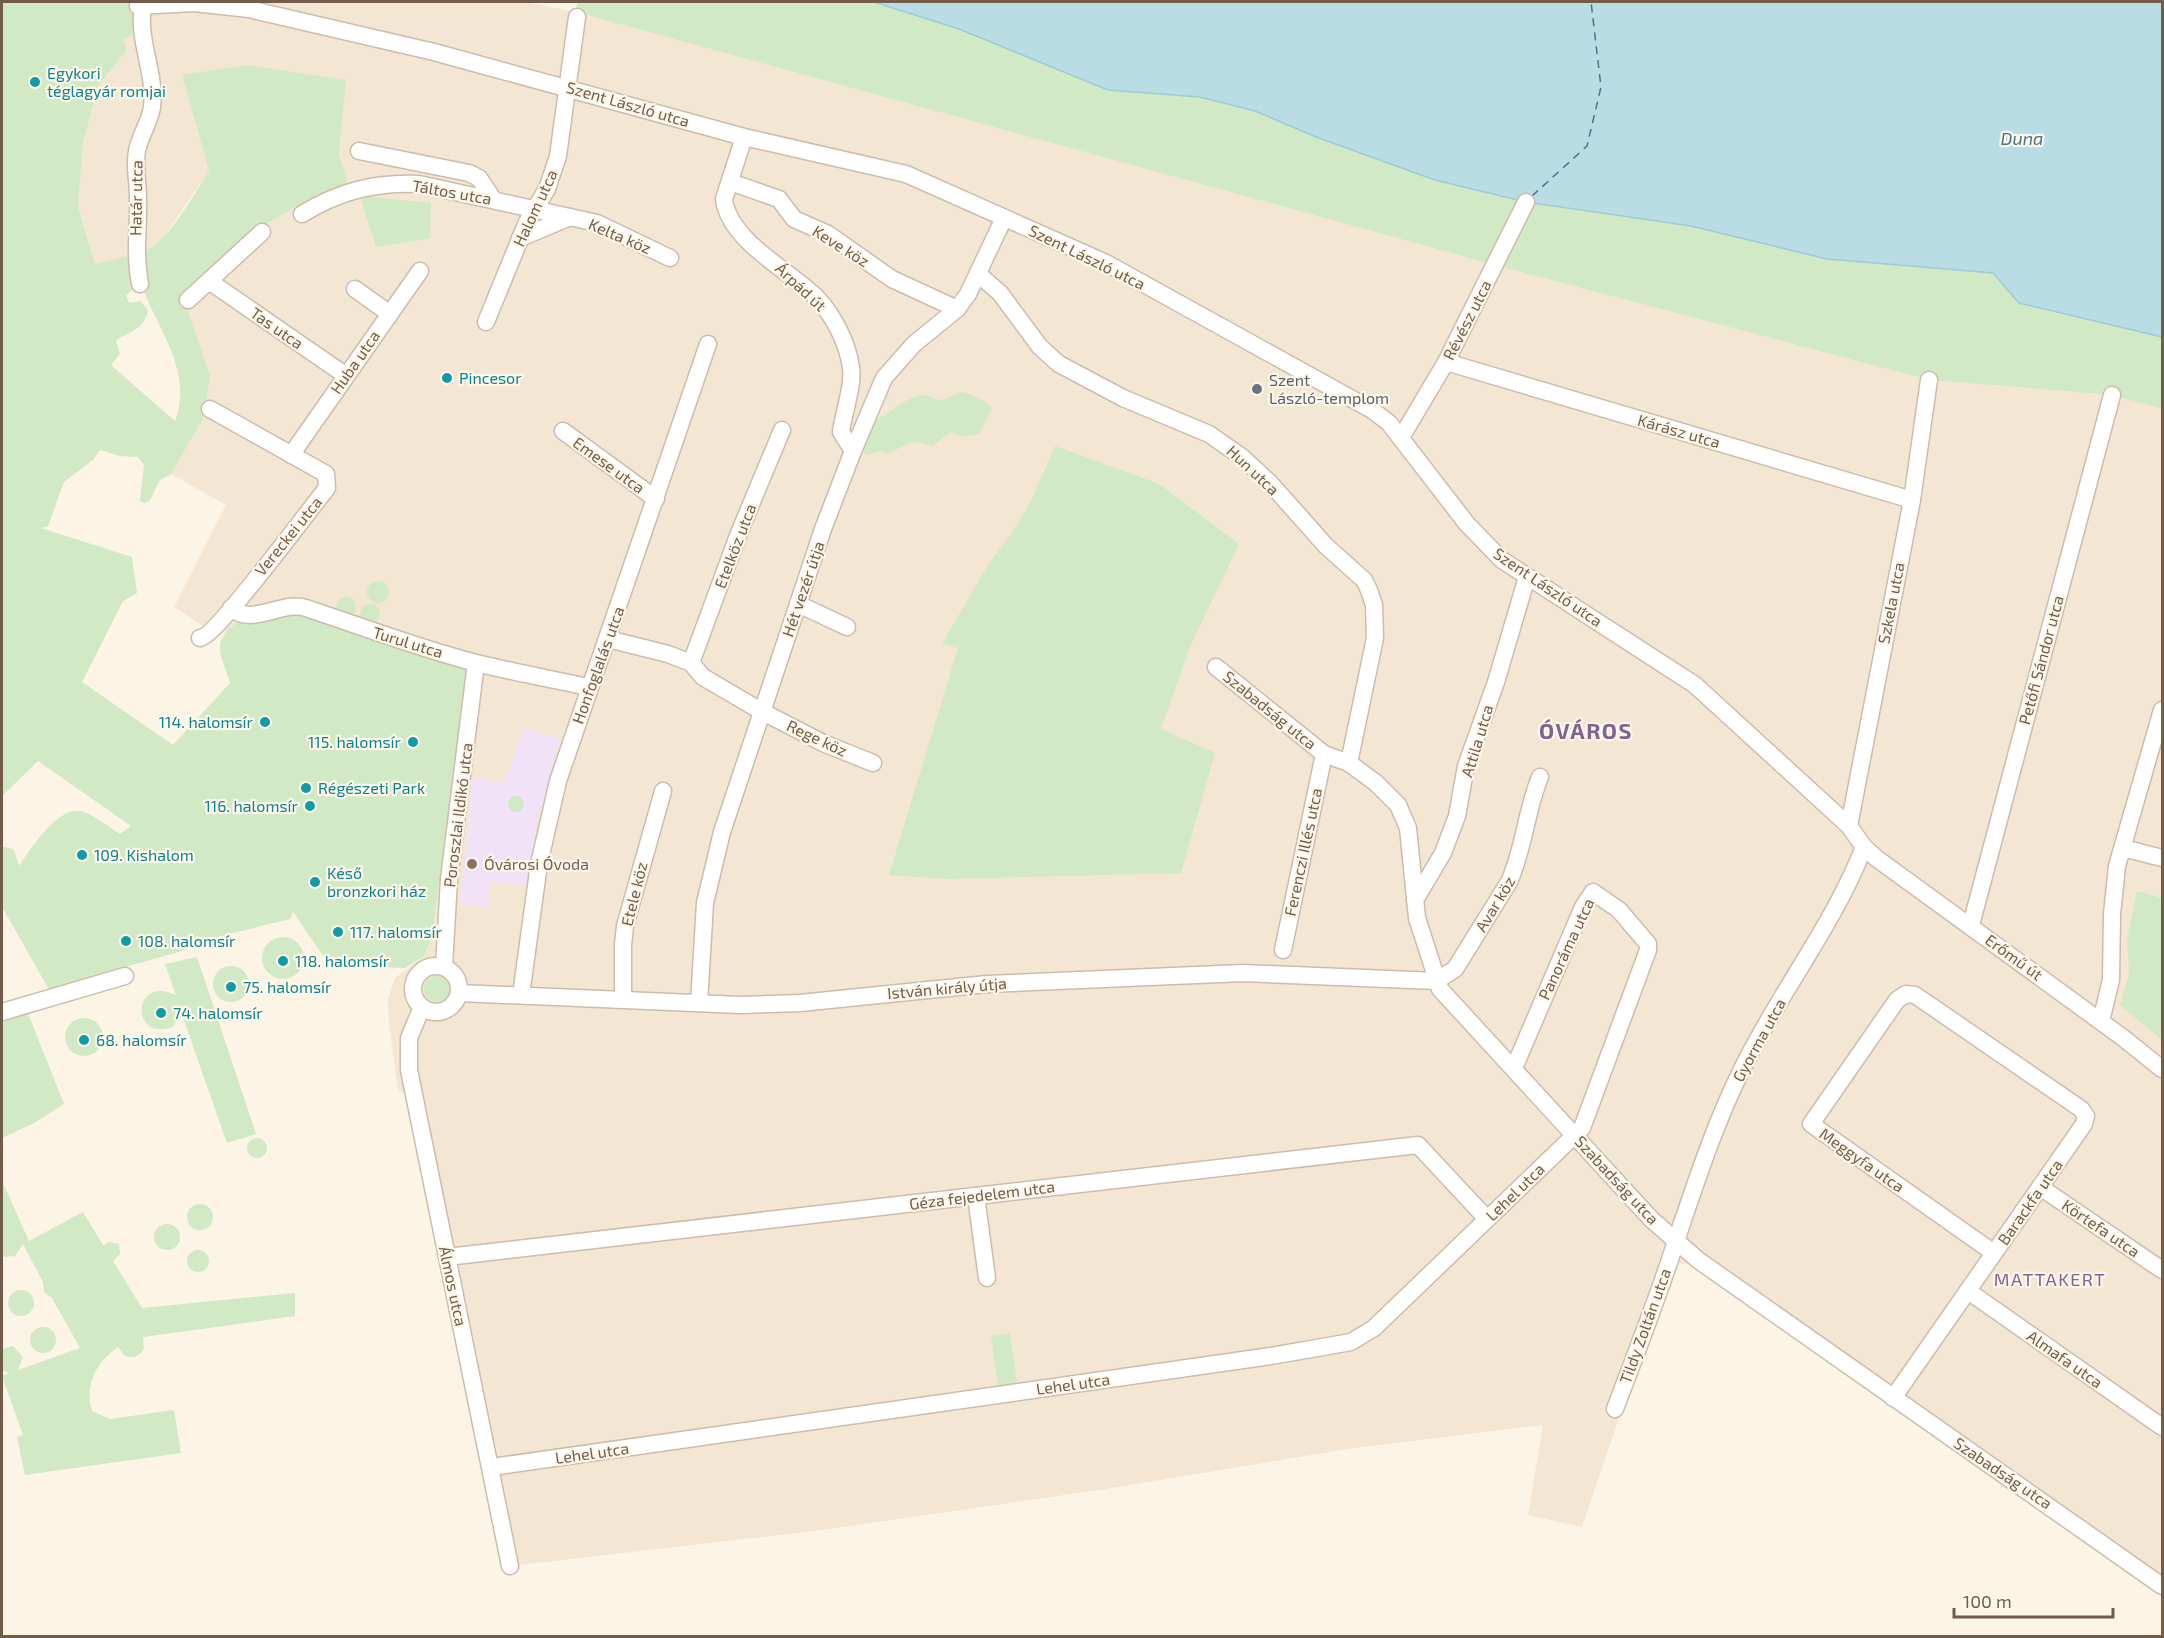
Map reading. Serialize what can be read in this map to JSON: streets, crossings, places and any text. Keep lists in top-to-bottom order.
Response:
{
  "streets": {
    "street": [
      "Szent László utca",
      "Táltos utca",
      "Határ utca",
      "Halom utca",
      "Kelta köz",
      "Keve köz",
      "Árpád út",
      "Révész utca",
      "Tas utca",
      "Huba utca",
      "Kárász utca",
      "Emese utca",
      "Hun utca",
      "Vereckei utca",
      "Etelköz utca",
      "Hét vezér útja",
      "Szkela utca",
      "Turul utca",
      "Petőfi Sándor utca",
      "Honfoglalás utca",
      "Szabadság utca",
      "Rege köz",
      "Attila utca",
      "Poroszlai Ildikó utca",
      "Ferenczi Illés utca",
      "Etele köz",
      "Avar köz",
      "Panoráma utca",
      "Erőmű út",
      "István király útja",
      "Gyorma utca",
      "Meggyfa utca",
      "Lehel utca",
      "Géza fejedelem utca",
      "Barackfa utca",
      "Körtefa utca",
      "Álmos utca",
      "Tildy Zoltán utca",
      "Almafa utca"
    ]
  },
  "crossings": [
    ["Szent László utca", "Határ utca"],
    ["Szent László utca", "Halom utca"],
    ["Szent László utca", "Árpád út"],
    ["Szent László utca", "Révész utca"],
    ["Szent László utca", "Hét vezér útja"],
    ["Szent László utca", "Szkela utca"],
    ["Szent László utca", "Attila utca"],
    ["Szent László utca", "Erőmű út"],
    ["Szent László utca", "Gyorma utca"],
    ["Táltos utca", "Halom utca"],
    ["Táltos utca", "Kelta köz"],
    ["Halom utca", "Kelta köz"],
    ["Keve köz", "Árpád út"],
    ["Keve köz", "Hét vezér útja"],
    ["Árpád út", "Hét vezér útja"],
    ["Révész utca", "Kárász utca"],
    ["Tas utca", "Huba utca"],
    ["Huba utca", "Vereckei utca"],
    ["Kárász utca", "Szkela utca"],
    ["Emese utca", "Honfoglalás utca"],
    ["Hun utca", "Hét vezér útja"],
    ["Hun utca", "Szabadság utca"],
    ["Vereckei utca", "Turul utca"],
    ["Etelköz utca", "Rege köz"],
    ["Hét vezér útja", "Rege köz"],
    ["Hét vezér útja", "István király útja"],
    ["Turul utca", "Honfoglalás utca"],
    ["Turul utca", "Poroszlai Ildikó utca"],
    ["Petőfi Sándor utca", "Erőmű út"],
    ["Honfoglalás utca", "István király útja"],
    ["Szabadság utca", "Attila utca"],
    ["Szabadság utca", "Ferenczi Illés utca"],
    ["Szabadság utca", "Avar köz"],
    ["Szabadság utca", "Panoráma utca"],
    ["Szabadság utca", "István király útja"],
    ["Szabadság utca", "Gyorma utca"],
    ["Szabadság utca", "Lehel utca"],
    ["Szabadság utca", "Barackfa utca"],
    ["Szabadság utca", "Tildy Zoltán utca"],
    ["Poroszlai Ildikó utca", "István király útja"],
    ["Poroszlai Ildikó utca", "Álmos utca"],
    ["Etele köz", "István király útja"],
    ["Avar köz", "István király útja"],
    ["Panoráma utca", "Lehel utca"],
    ["Erőmű út", "Gyorma utca"],
    ["István király útja", "Álmos utca"],
    ["Gyorma utca", "Tildy Zoltán utca"],
    ["Meggyfa utca", "Barackfa utca"],
    ["Lehel utca", "Géza fejedelem utca"],
    ["Lehel utca", "Álmos utca"],
    ["Géza fejedelem utca", "Álmos utca"],
    ["Barackfa utca", "Körtefa utca"],
    ["Barackfa utca", "Almafa utca"]
  ],
  "districts": ["ÓVÁROS", "MATTAKERT"],
  "water": ["Duna"],
  "places": [
    "Egykori téglagyár romjai",
    "Pincesor",
    "Szent László-templom",
    "114. halomsír",
    "115. halomsír",
    "Régészeti Park",
    "116. halomsír",
    "109. Kishalom",
    "Óvárosi Óvoda",
    "Késő bronzkori ház",
    "117. halomsír",
    "108. halomsír",
    "118. halomsír",
    "75. halomsír",
    "74. halomsír",
    "68. halomsír"
  ],
  "scale_bar": "100 m"
}
